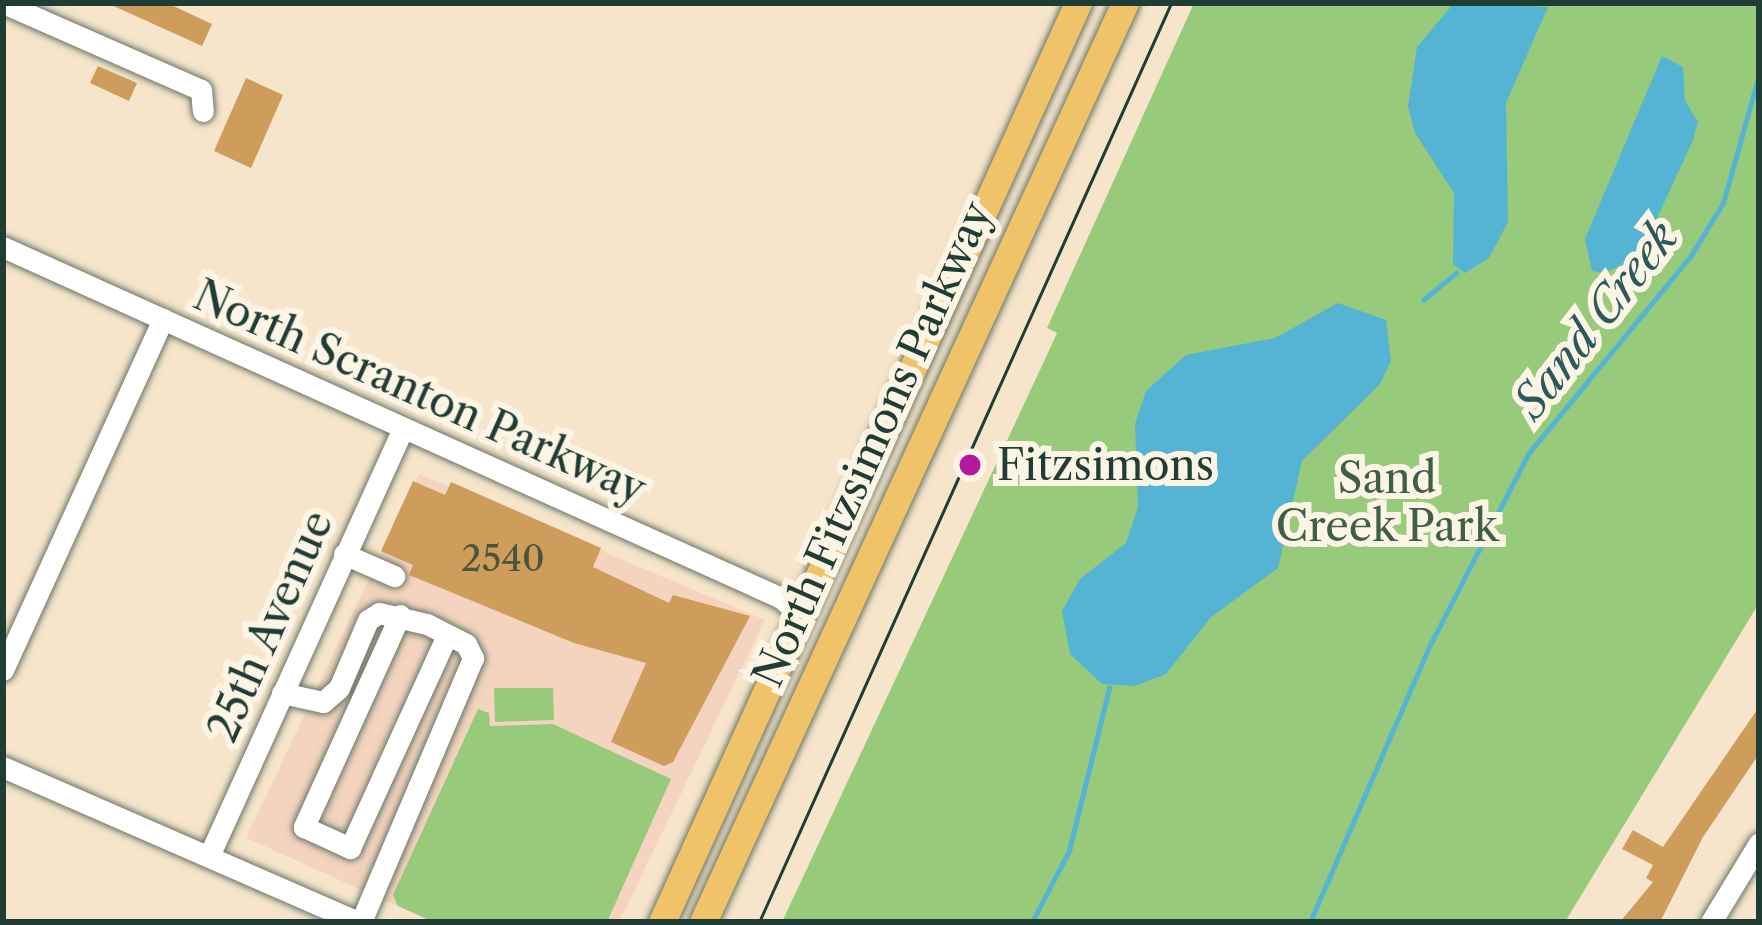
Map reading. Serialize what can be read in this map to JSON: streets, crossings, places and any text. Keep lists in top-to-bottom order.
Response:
{
  "streets": {
    "main road": ["North Fitzsimons Parkway"],
    "street": ["North Scranton Parkway", "25th Avenue"]
  },
  "crossings": [
    ["North Scranton Parkway", "North Fitzsimons Parkway"],
    ["North Scranton Parkway", "25th Avenue"]
  ],
  "water": ["Sand Creek"],
  "parks": ["Sand Creek Park"],
  "places": ["Fitzsimons"],
  "house_numbers": ["2540"]
}
